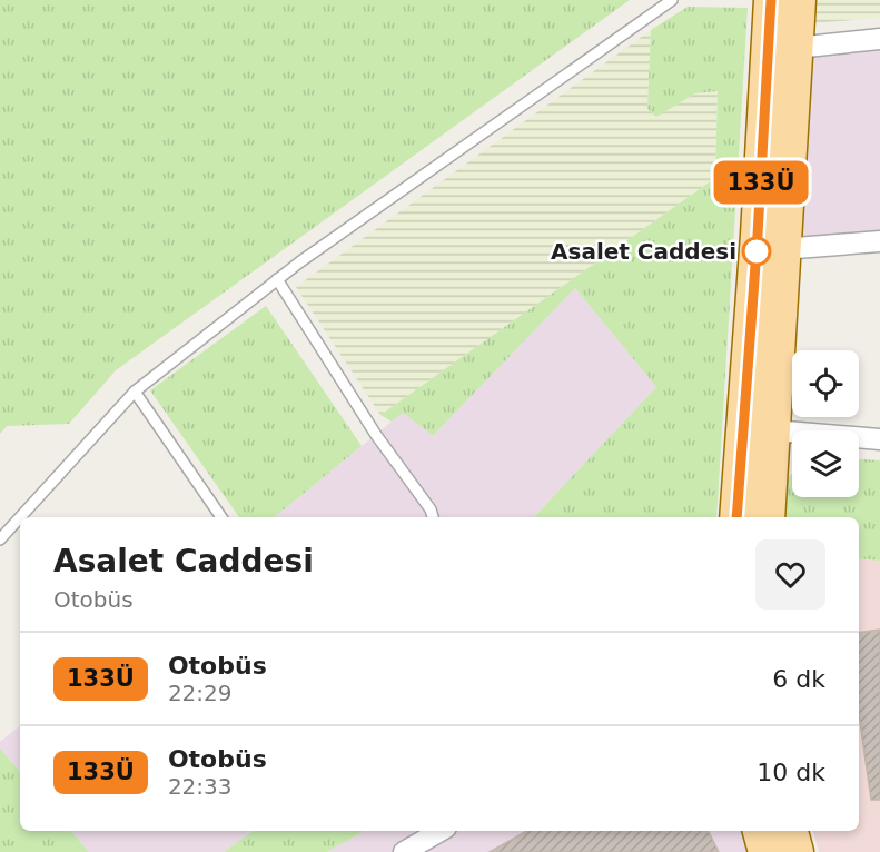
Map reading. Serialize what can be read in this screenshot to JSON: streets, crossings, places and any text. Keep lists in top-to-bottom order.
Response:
{
  "places": ["Asalet Caddesi"],
  "lines": ["bus line 133Ü"],
  "page": {
    "on_map": "133Ü",
    "heading": ["Asalet Caddesi", "Otobüs"],
    "list": [
      {
        "mark": "133Ü",
        "name": "Otobüs",
        "note": "22:29",
        "value": "6 dk"
      },
      {
        "mark": "133Ü",
        "name": "Otobüs",
        "note": "22:33",
        "value": "10 dk"
      }
    ]
  }
}
